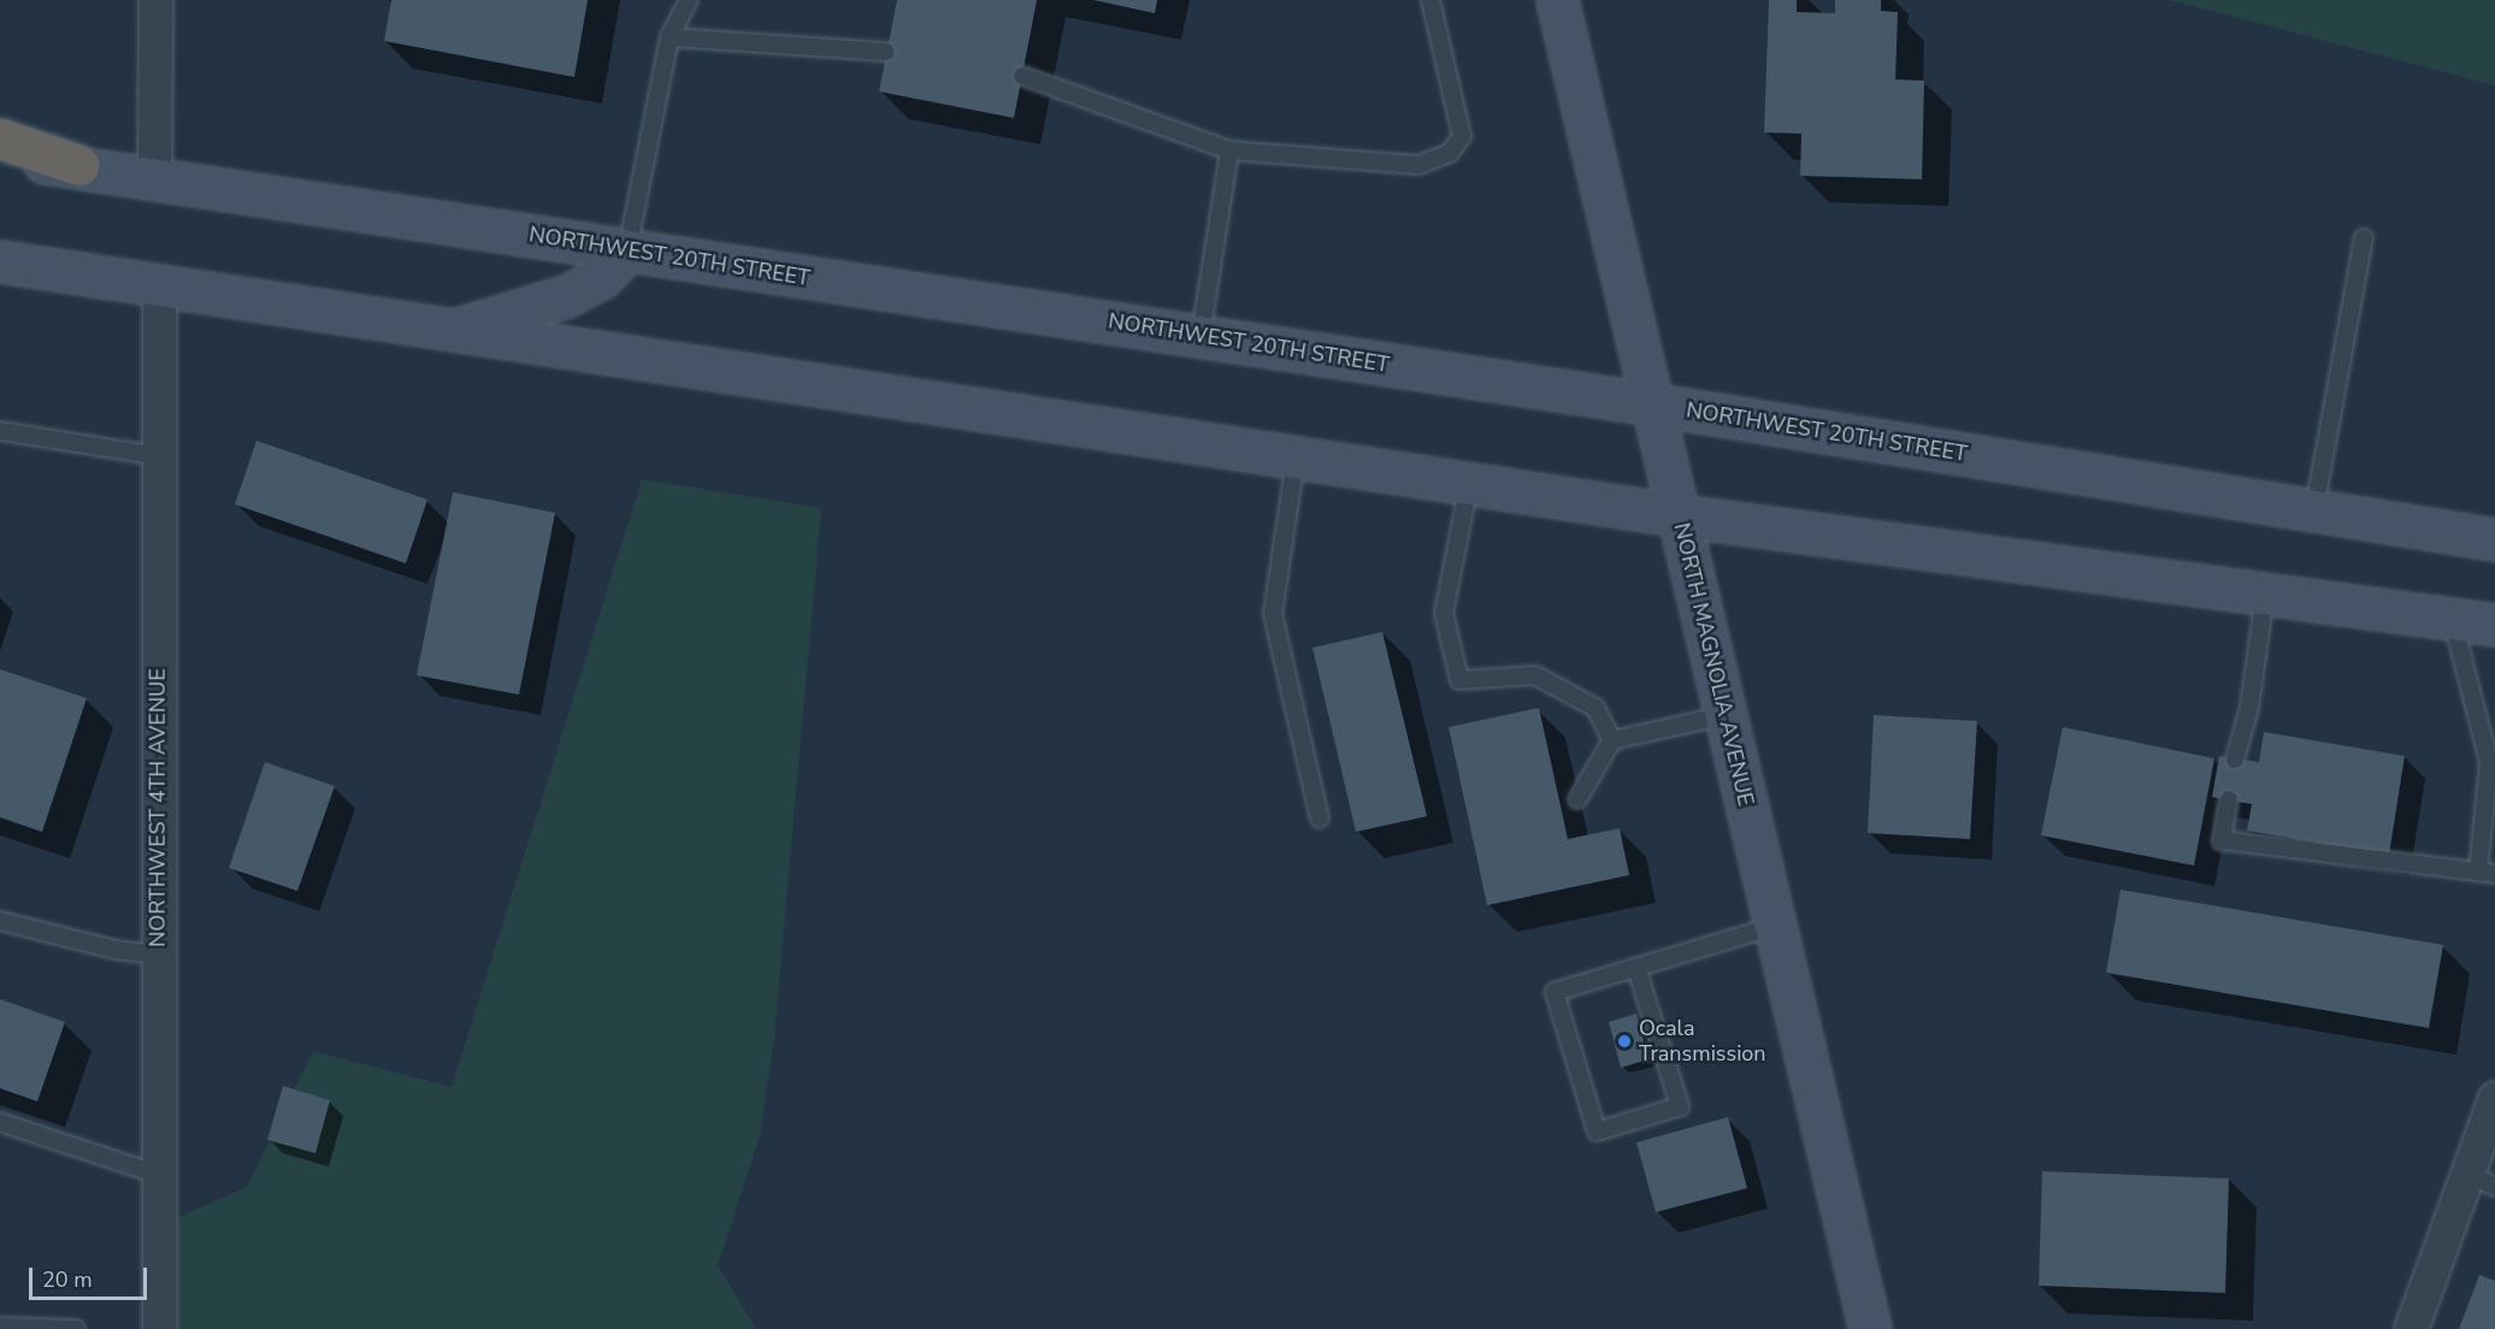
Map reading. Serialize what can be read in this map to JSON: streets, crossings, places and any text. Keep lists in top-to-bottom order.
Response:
{
  "streets": {
    "main road": ["NORTHWEST 20TH STREET", "NORTH MAGNOLIA AVENUE"],
    "street": ["NORTHWEST 4TH AVENUE"]
  },
  "crossings": [
    ["NORTHWEST 20TH STREET", "NORTH MAGNOLIA AVENUE"]
  ],
  "places": ["Ocala Transmission"],
  "scale_bar": "20 m"
}
